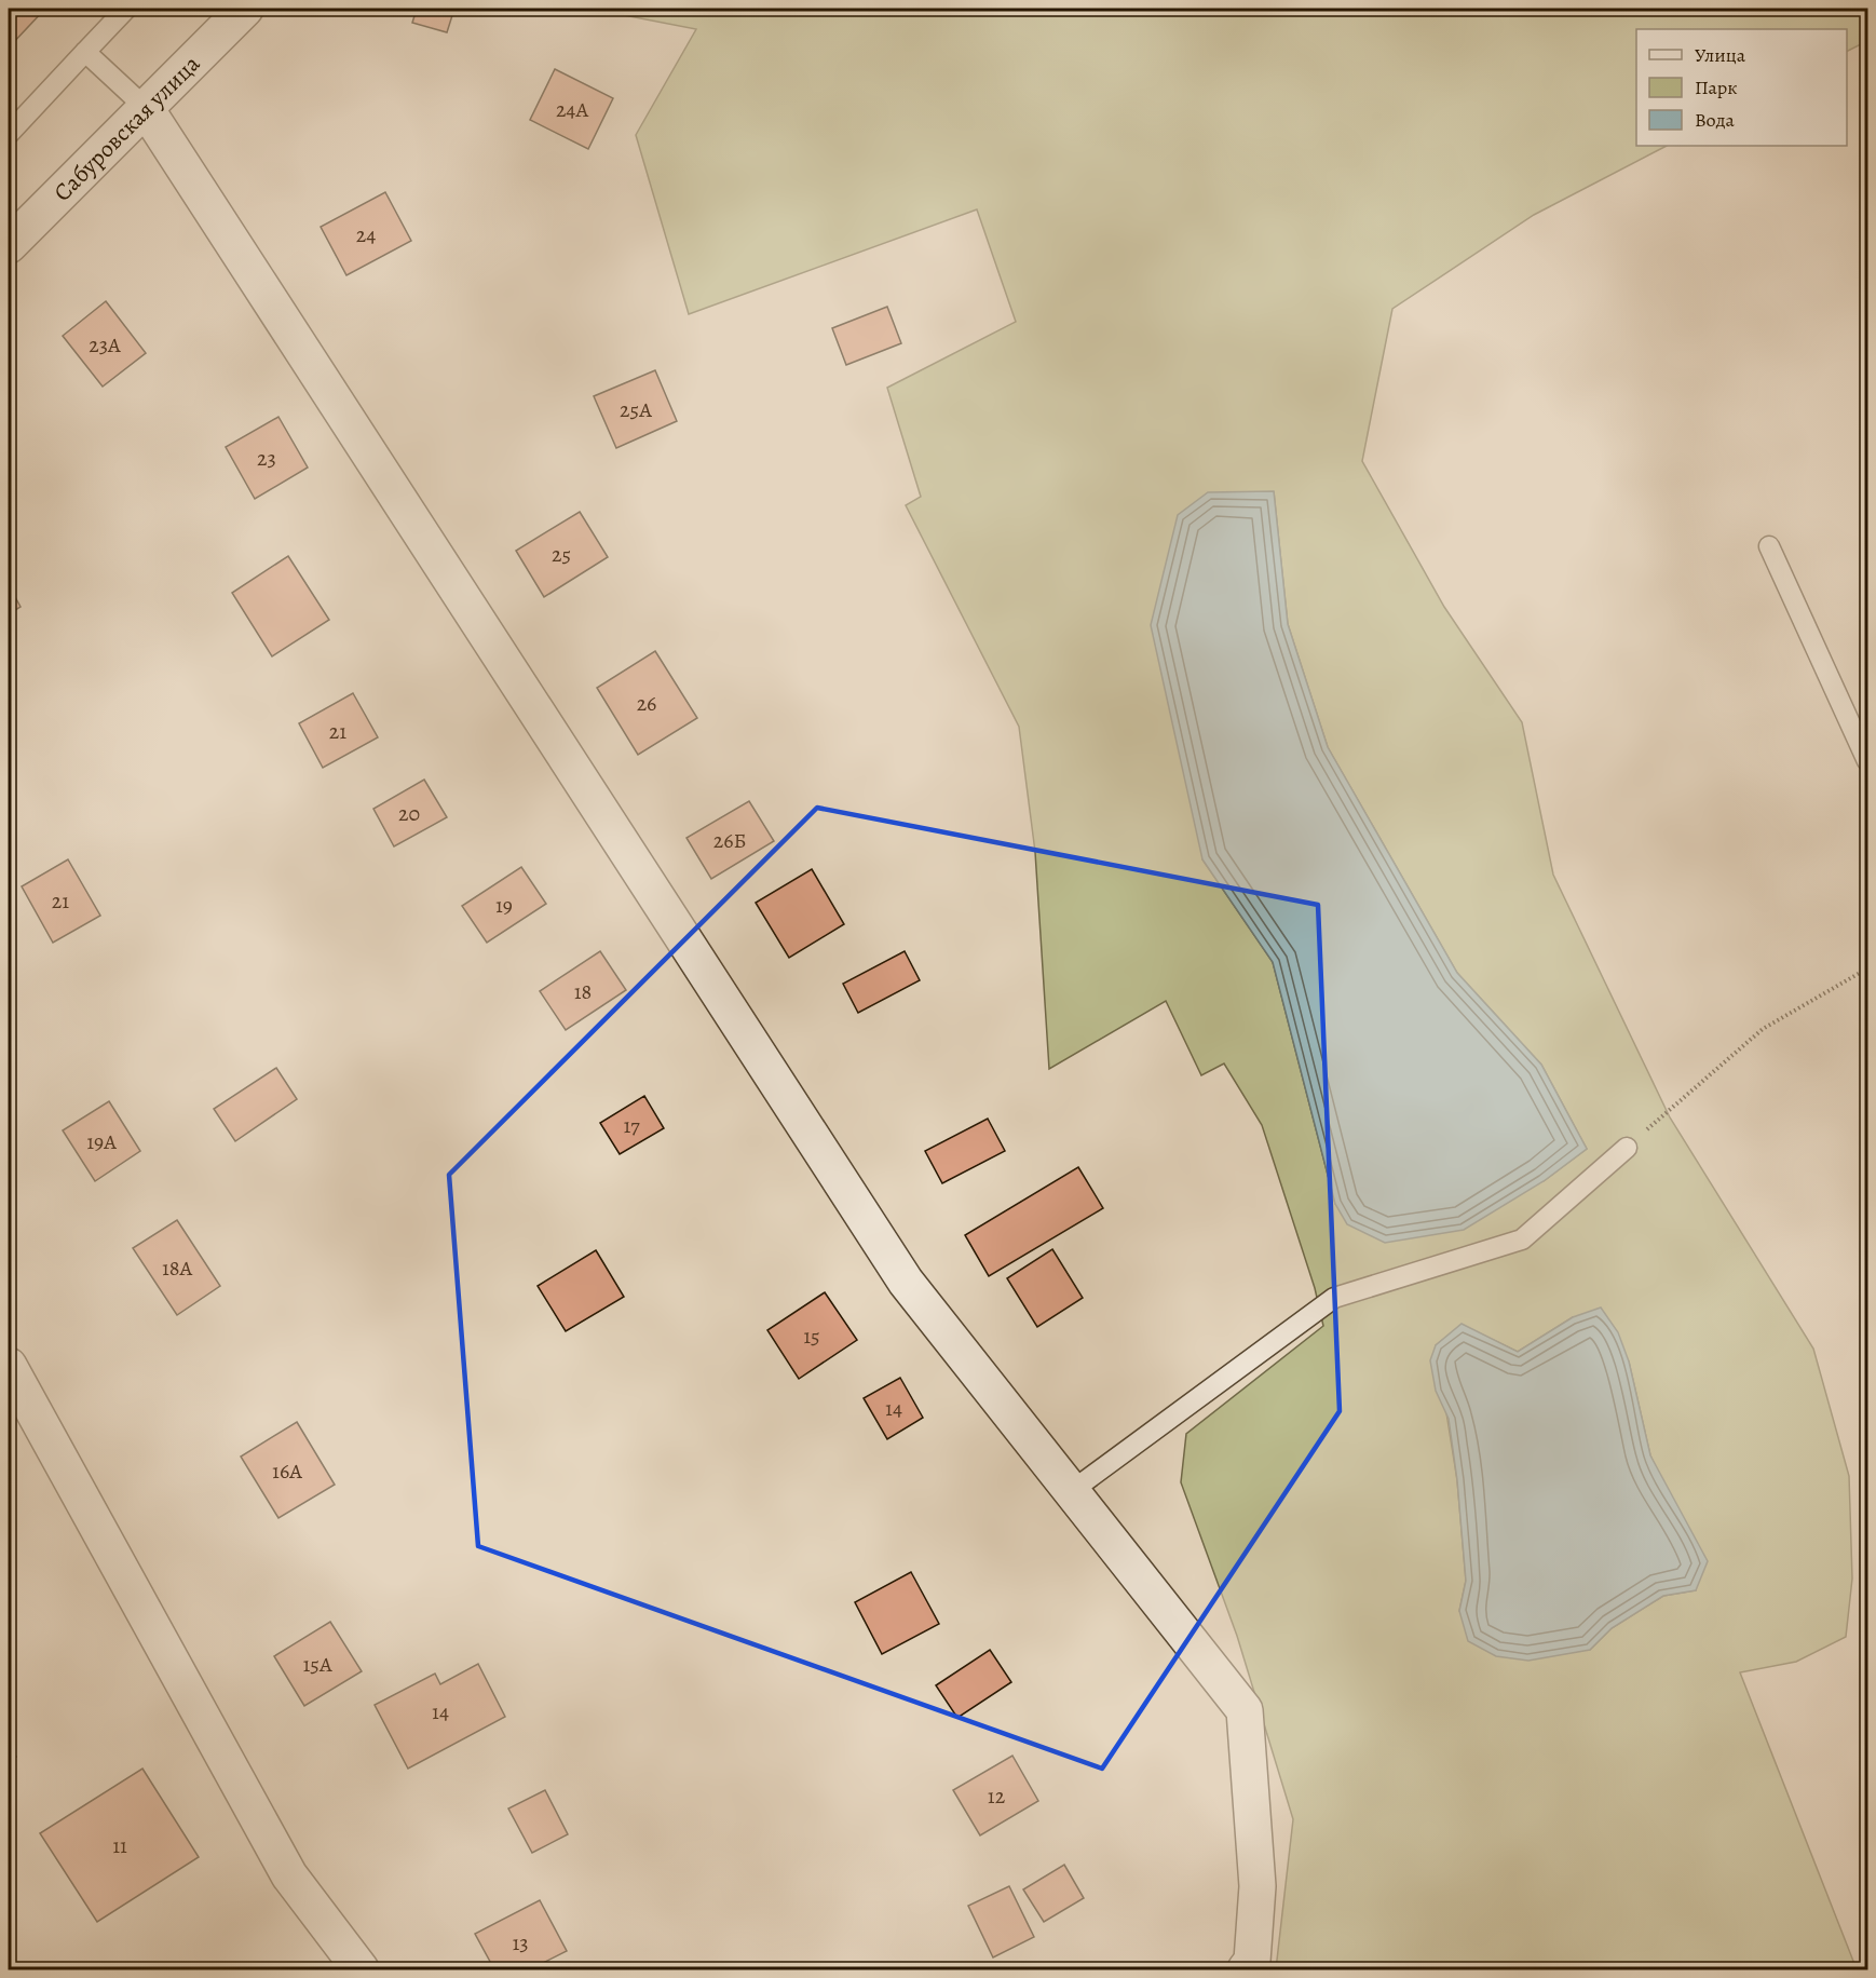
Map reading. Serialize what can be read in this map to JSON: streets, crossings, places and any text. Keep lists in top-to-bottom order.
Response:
{
  "streets": {
    "street": ["Сабуровская улица"]
  },
  "house_numbers": [
    "24А",
    "24",
    "23А",
    "25А",
    "23",
    "25",
    "26",
    "21",
    "20",
    "26Б",
    "21",
    "19",
    "18",
    "17",
    "19А",
    "18А",
    "15",
    "14",
    "16А",
    "15А",
    "14",
    "12",
    "11",
    "13"
  ],
  "legend": ["Улица", "Парк", "Вода"]
}
